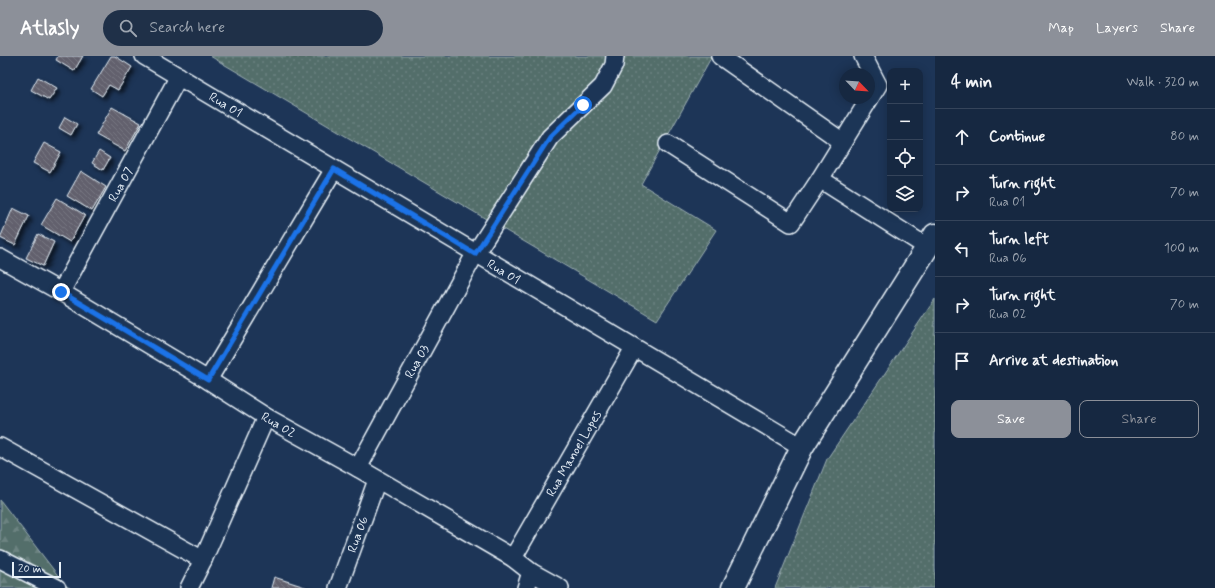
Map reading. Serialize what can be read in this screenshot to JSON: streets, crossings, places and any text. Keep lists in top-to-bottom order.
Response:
{
  "streets": {
    "street": [
      "Rua 01",
      "Rua 07",
      "Rua 03",
      "Rua 02",
      "Rua Manoel Lopes",
      "Rua 06"
    ]
  },
  "crossings": [
    ["Rua 01", "Rua 07"],
    ["Rua 01", "Rua 03"],
    ["Rua 01", "Rua Manoel Lopes"],
    ["Rua 07", "Rua 02"],
    ["Rua 03", "Rua 02"],
    ["Rua 02", "Rua Manoel Lopes"],
    ["Rua 02", "Rua 06"]
  ],
  "scale_bar": "20 m",
  "north": "bottom right",
  "page": {
    "header": "Atlasly",
    "search": "Search here",
    "nav": ["Map", "Layers", "Share"],
    "heading": ["4 min", "Walk · 320 m"],
    "map_buttons": ["+", "−"],
    "list": [
      ["Continue", "80 m"],
      ["Turn right", "Rua 01", "70 m"],
      ["Turn left", "Rua 06", "100 m"],
      ["Turn right", "Rua 02", "70 m"],
      "Arrive at destination"
    ],
    "buttons": ["Save", "Share"],
    "scale": "20 m"
  }
}
